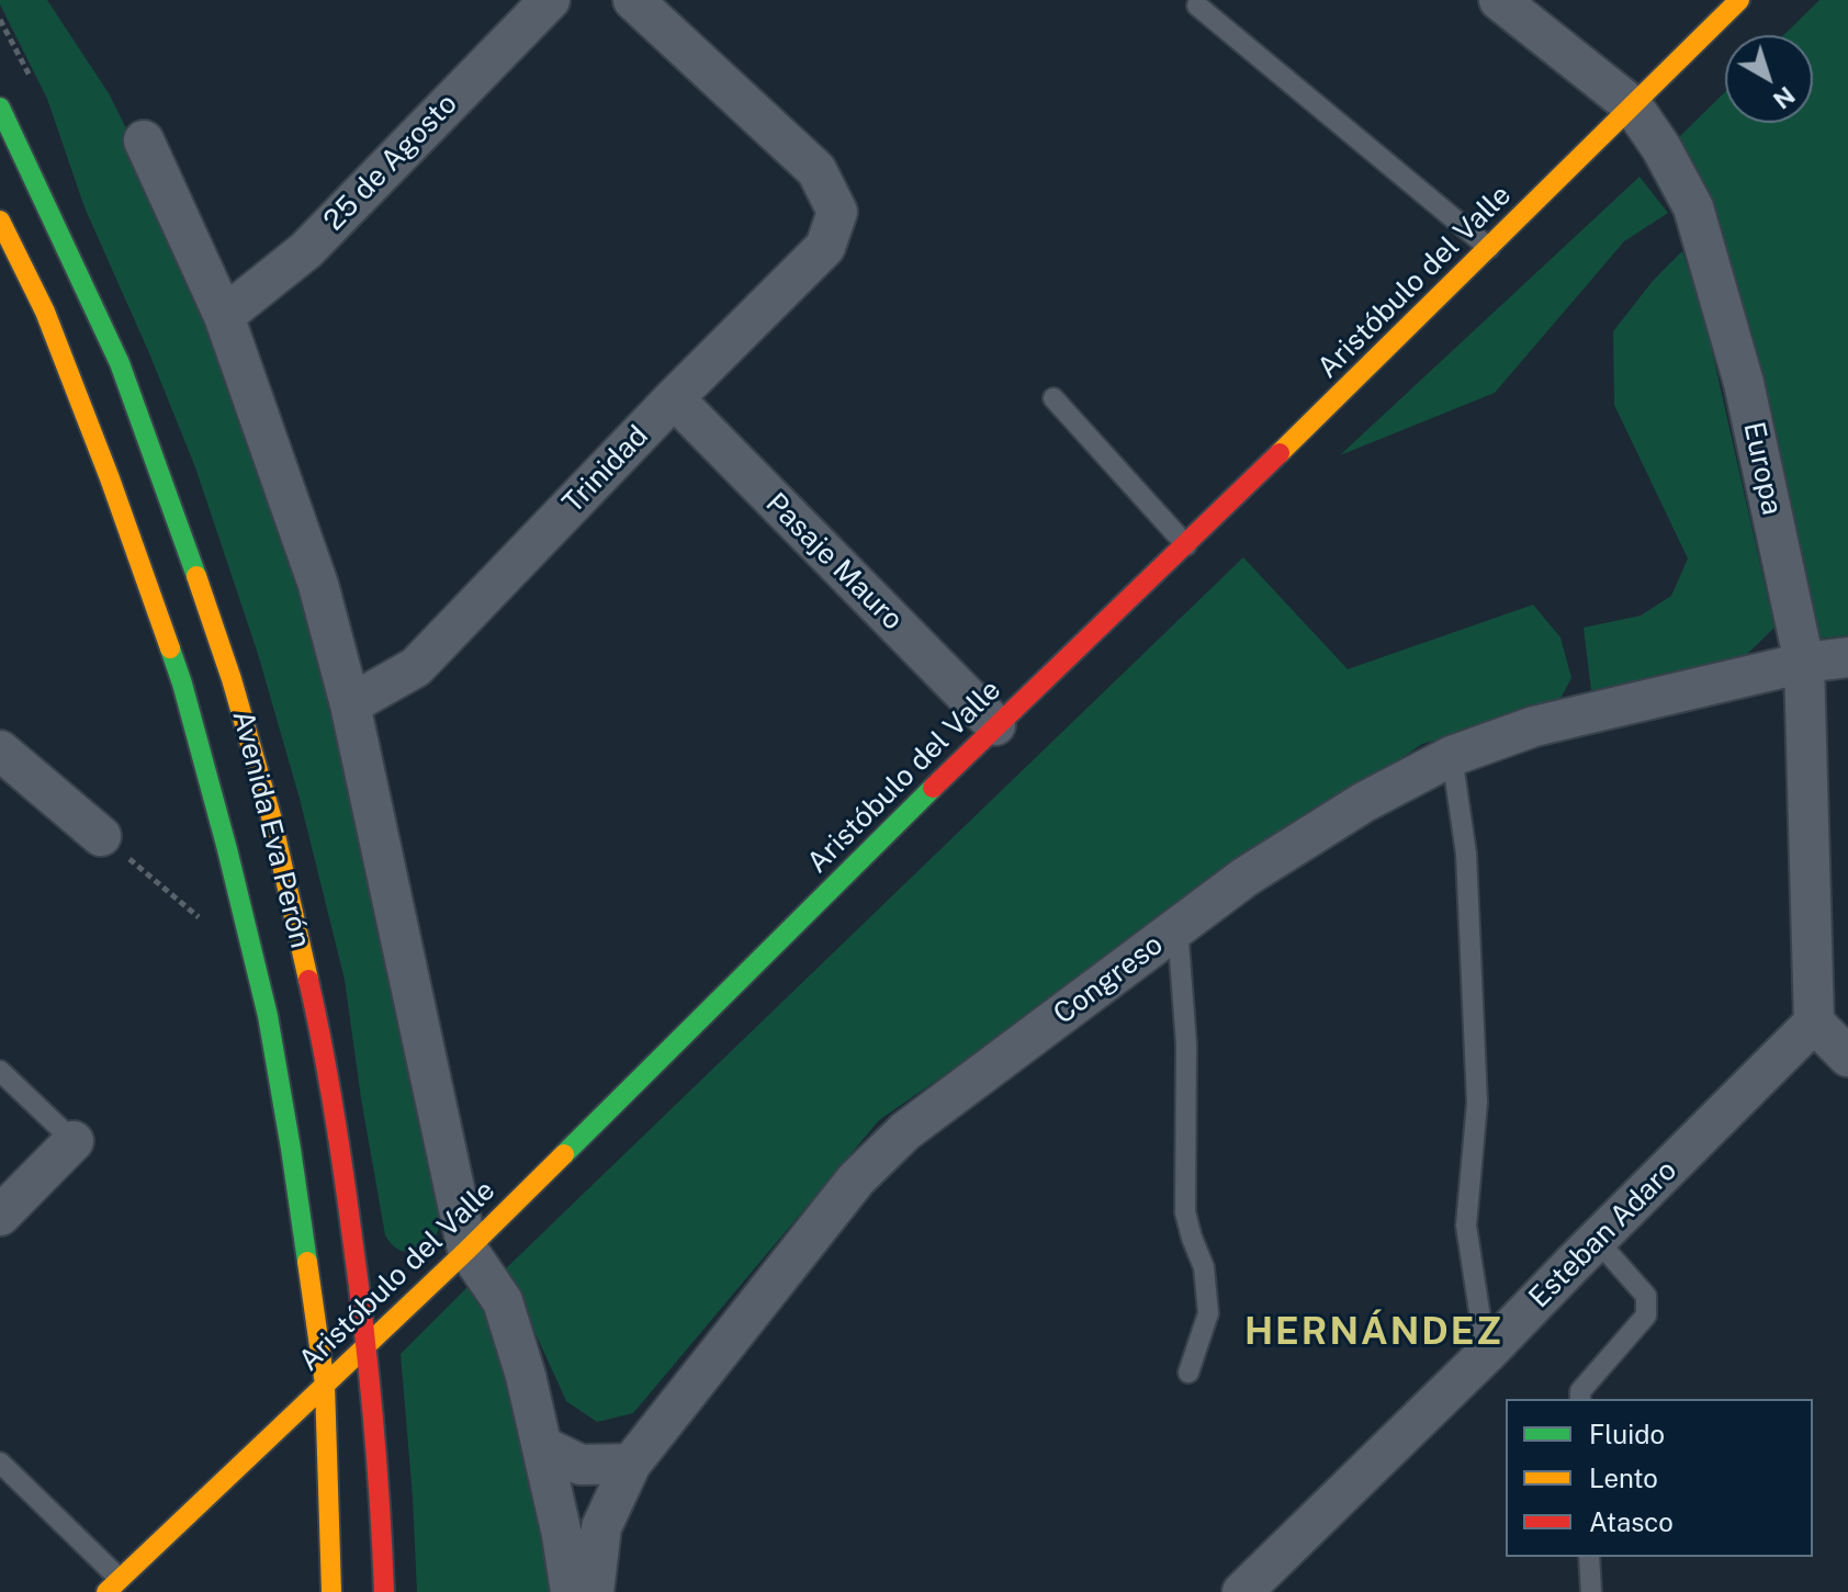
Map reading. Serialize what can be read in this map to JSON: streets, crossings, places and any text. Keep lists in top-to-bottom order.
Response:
{
  "streets": {
    "main road": ["Aristóbulo del Valle", "Avenida Eva Perón"],
    "street": [
      "25 de Agosto",
      "Europa",
      "Trinidad",
      "Pasaje Mauro",
      "Congreso",
      "Esteban Adaro"
    ]
  },
  "crossings": [
    ["Aristóbulo del Valle", "Europa"],
    ["Aristóbulo del Valle", "Pasaje Mauro"],
    ["Aristóbulo del Valle", "Avenida Eva Perón"],
    ["Europa", "Congreso"],
    ["Europa", "Esteban Adaro"],
    ["Trinidad", "Pasaje Mauro"]
  ],
  "districts": ["HERNÁNDEZ"],
  "legend": ["Fluido", "Lento", "Atasco"],
  "north": "bottom right"
}
